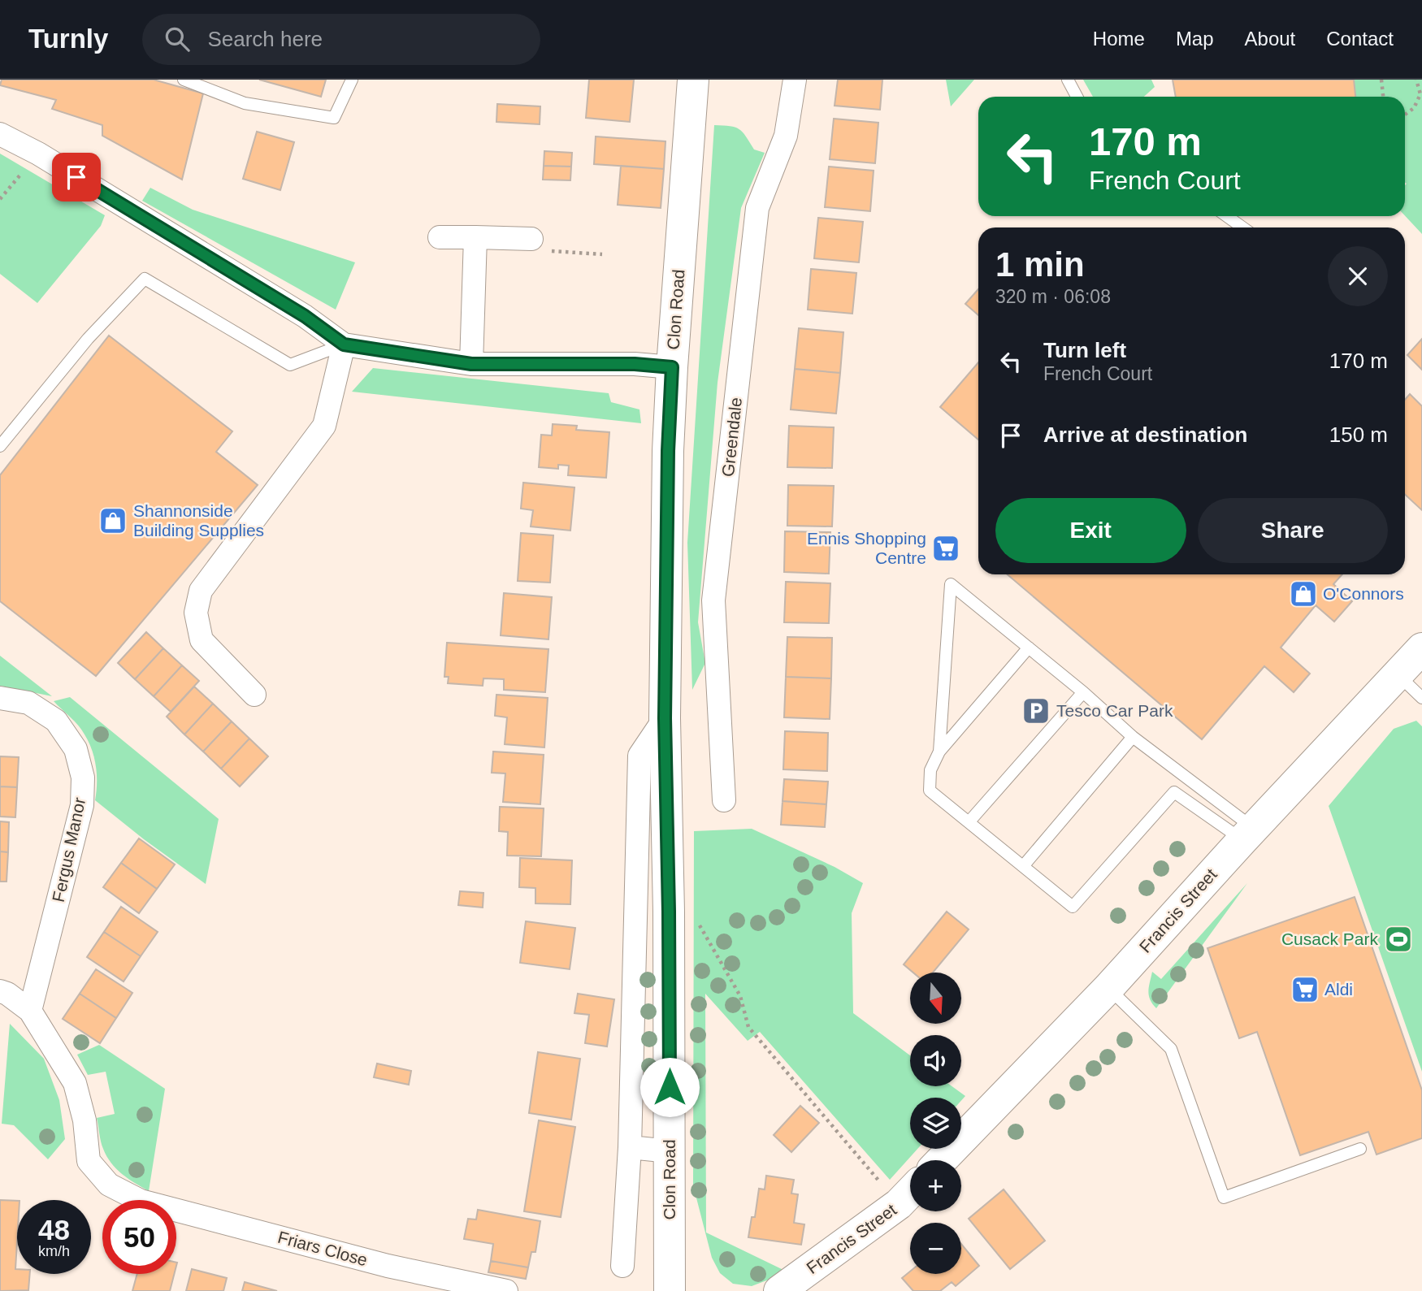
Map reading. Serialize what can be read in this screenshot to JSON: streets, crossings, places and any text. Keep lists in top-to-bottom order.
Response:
{
  "streets": {
    "main road": ["Clon Road", "Francis Street"],
    "street": ["Greendale", "Fergus Manor", "Friars Close"]
  },
  "crossings": [
    ["Fergus Manor", "Friars Close"]
  ],
  "places": {
    "shop": ["Shannonside Building Supplies", "O'Connors"],
    "supermarket": ["Ennis Shopping Centre", "Aldi"],
    "parking": ["Tesco Car Park"],
    "sports": ["Cusack Park"]
  },
  "north": "bottom",
  "page": {
    "header": "Turnly",
    "search": "Search here",
    "nav": [
      "Home",
      "Map",
      "About",
      "Contact"
    ],
    "turn": ["170 m", "French Court"],
    "heading": ["1 min", "320 m · 06:08"],
    "list": [
      {
        "name": "Turn left",
        "note": "French Court",
        "value": "170 m"
      },
      {
        "name": "Arrive at destination",
        "value": "150 m"
      }
    ],
    "buttons": ["Exit", "Share"],
    "map_buttons": ["+", "−"],
    "speed": "48 km/h",
    "limit": "50"
  }
}
